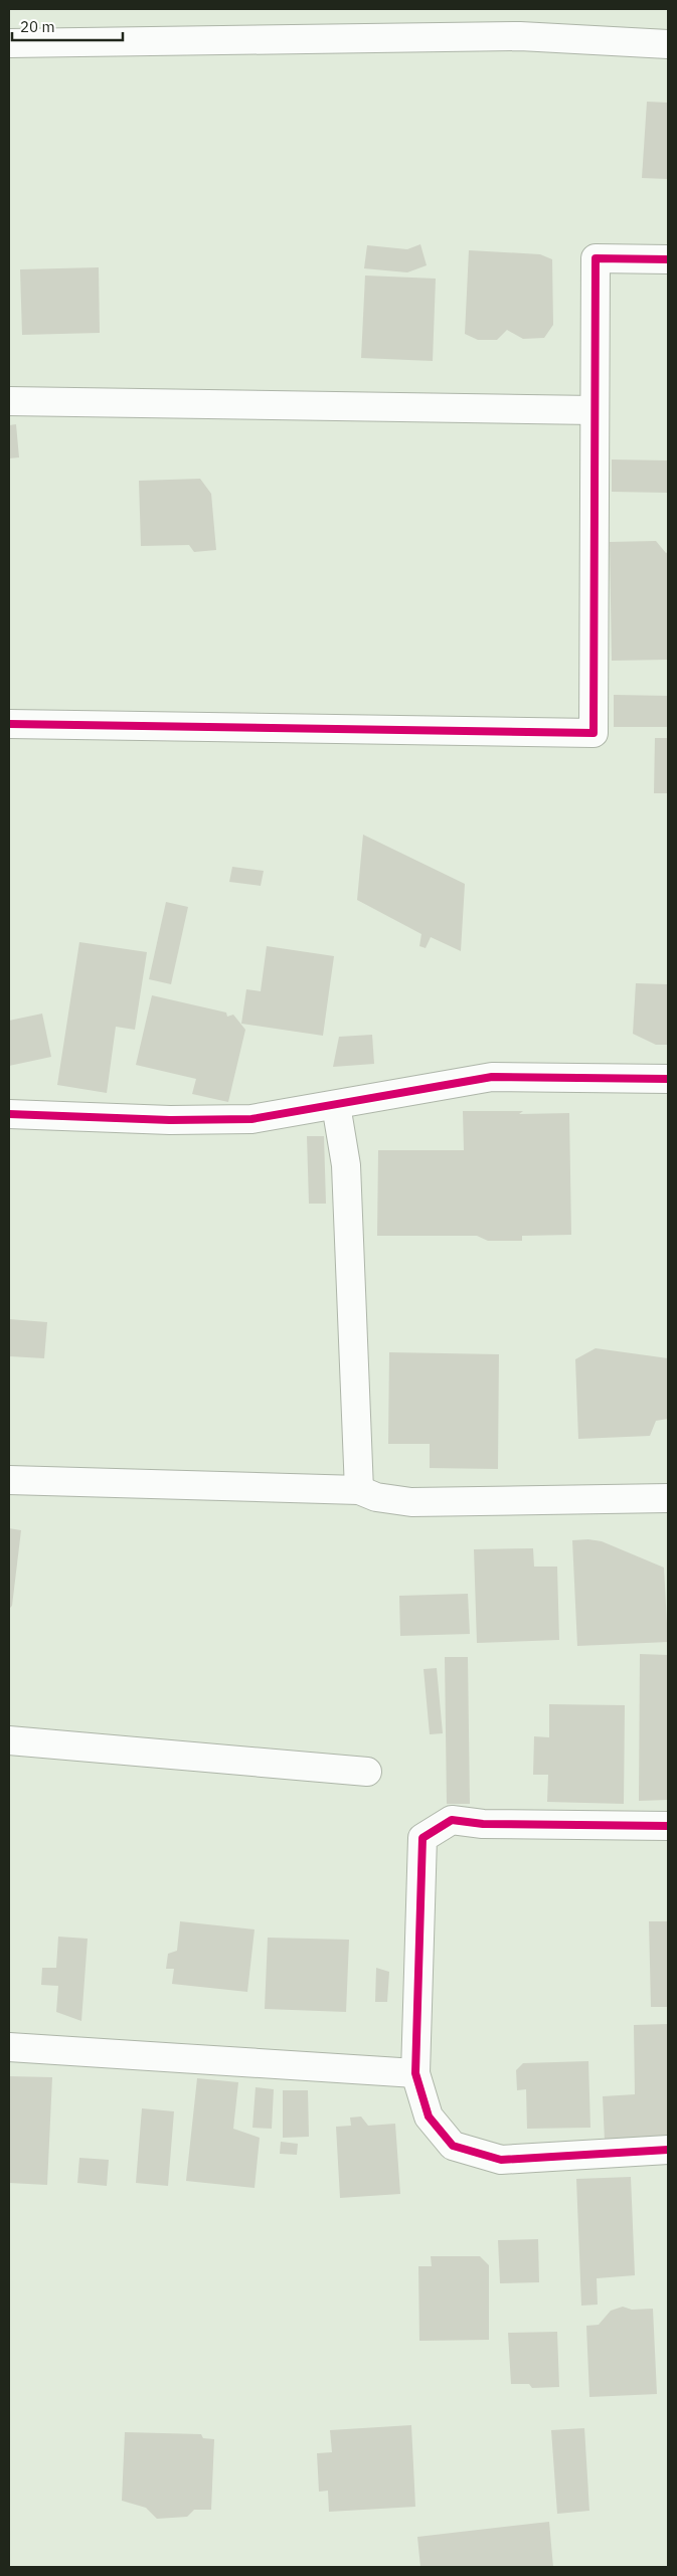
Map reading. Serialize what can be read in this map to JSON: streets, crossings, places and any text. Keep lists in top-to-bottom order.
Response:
{
  "scale_bar": "20 m"
}
